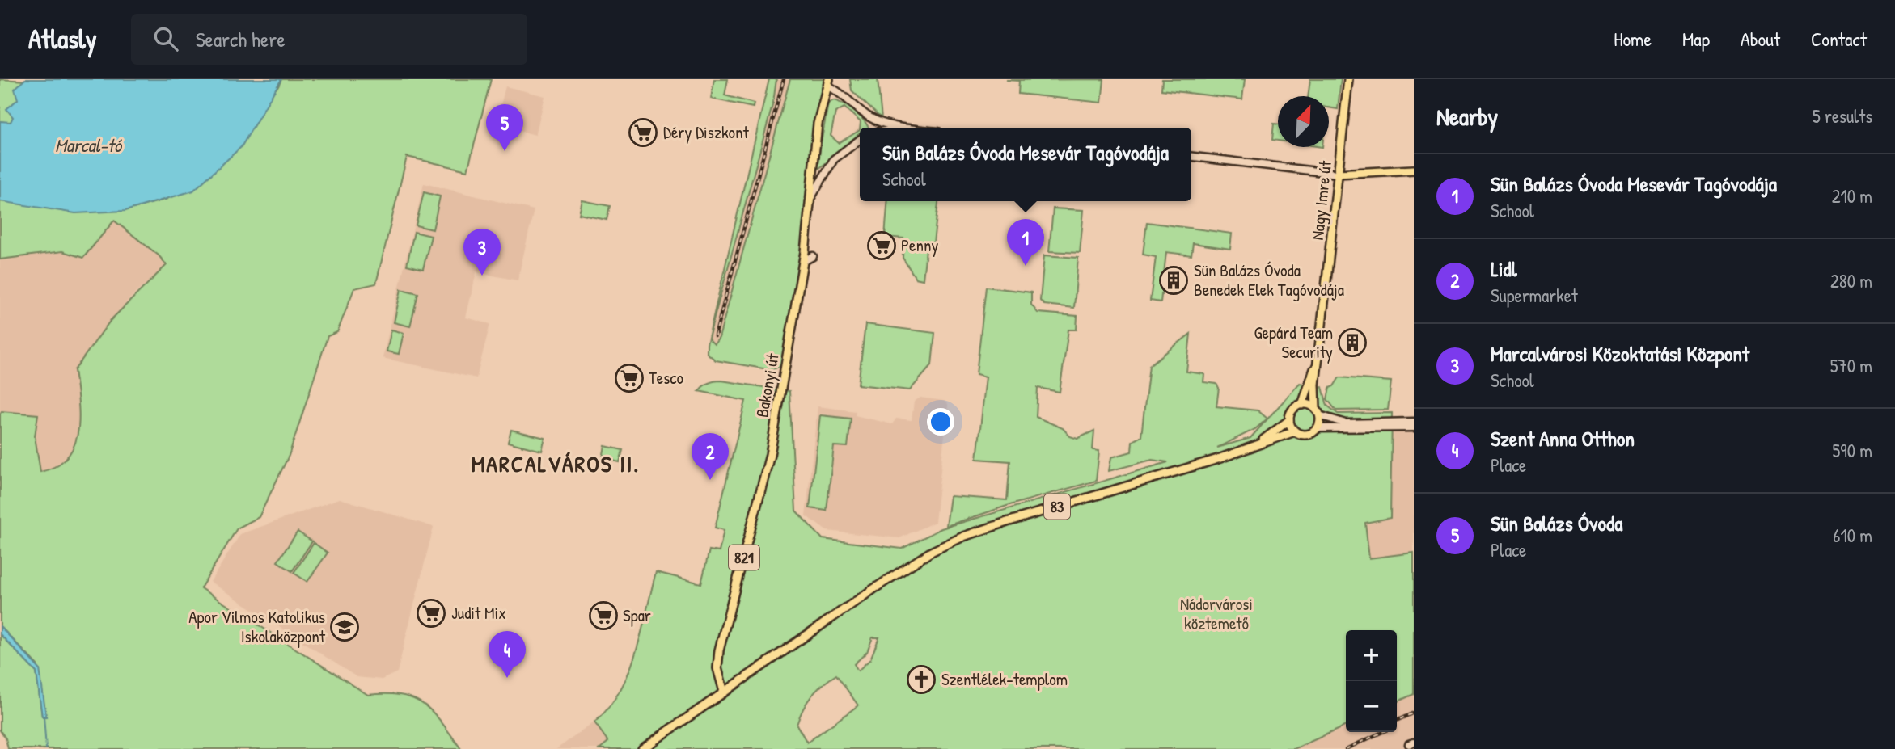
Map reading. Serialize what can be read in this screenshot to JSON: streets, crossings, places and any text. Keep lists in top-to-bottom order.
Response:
{
  "streets": {
    "main road": [
      "Nagy Imre út",
      "Bakonyi út",
      "83",
      "821"
    ]
  },
  "crossings": [
    ["Nagy Imre út", "83"],
    ["Bakonyi út", "83"]
  ],
  "districts": ["MARCALVÁROS II."],
  "water": ["Marcal-tó"],
  "parks": ["Nádorvárosi köztemető"],
  "places": {
    "supermarket": [
      "Déry Diszkont",
      "Penny",
      "Tesco",
      "Judit Mix",
      "Spar"
    ],
    "building": ["Sün Balázs Óvoda Benedek Elek Tagóvodája", "Gepárd Team Security"],
    "school or university": ["Apor Vilmos Katolikus Iskolaközpont"],
    "church": ["Szentlélek-templom"]
  },
  "north": "top right",
  "page": {
    "header": "Atlasly",
    "search": "Search here",
    "nav": [
      "Home",
      "Map",
      "About",
      "Contact"
    ],
    "heading": ["Nearby", "5 results"],
    "pins": [
      "5",
      "1",
      "3",
      "2",
      "4"
    ],
    "popup": ["Sün Balázs Óvoda Mesevár Tagóvodája", "School"],
    "list": [
      {
        "mark": "1",
        "name": "Sün Balázs Óvoda Mesevár Tagóvodája",
        "note": "School",
        "value": "210 m"
      },
      {
        "mark": "2",
        "name": "Lidl",
        "note": "Supermarket",
        "value": "280 m"
      },
      {
        "mark": "3",
        "name": "Marcalvárosi Közoktatási Központ",
        "note": "School",
        "value": "570 m"
      },
      {
        "mark": "4",
        "name": "Szent Anna Otthon",
        "note": "Place",
        "value": "590 m"
      },
      {
        "mark": "5",
        "name": "Sün Balázs Óvoda",
        "note": "Place",
        "value": "610 m"
      }
    ],
    "map_buttons": ["+", "−"]
  }
}
